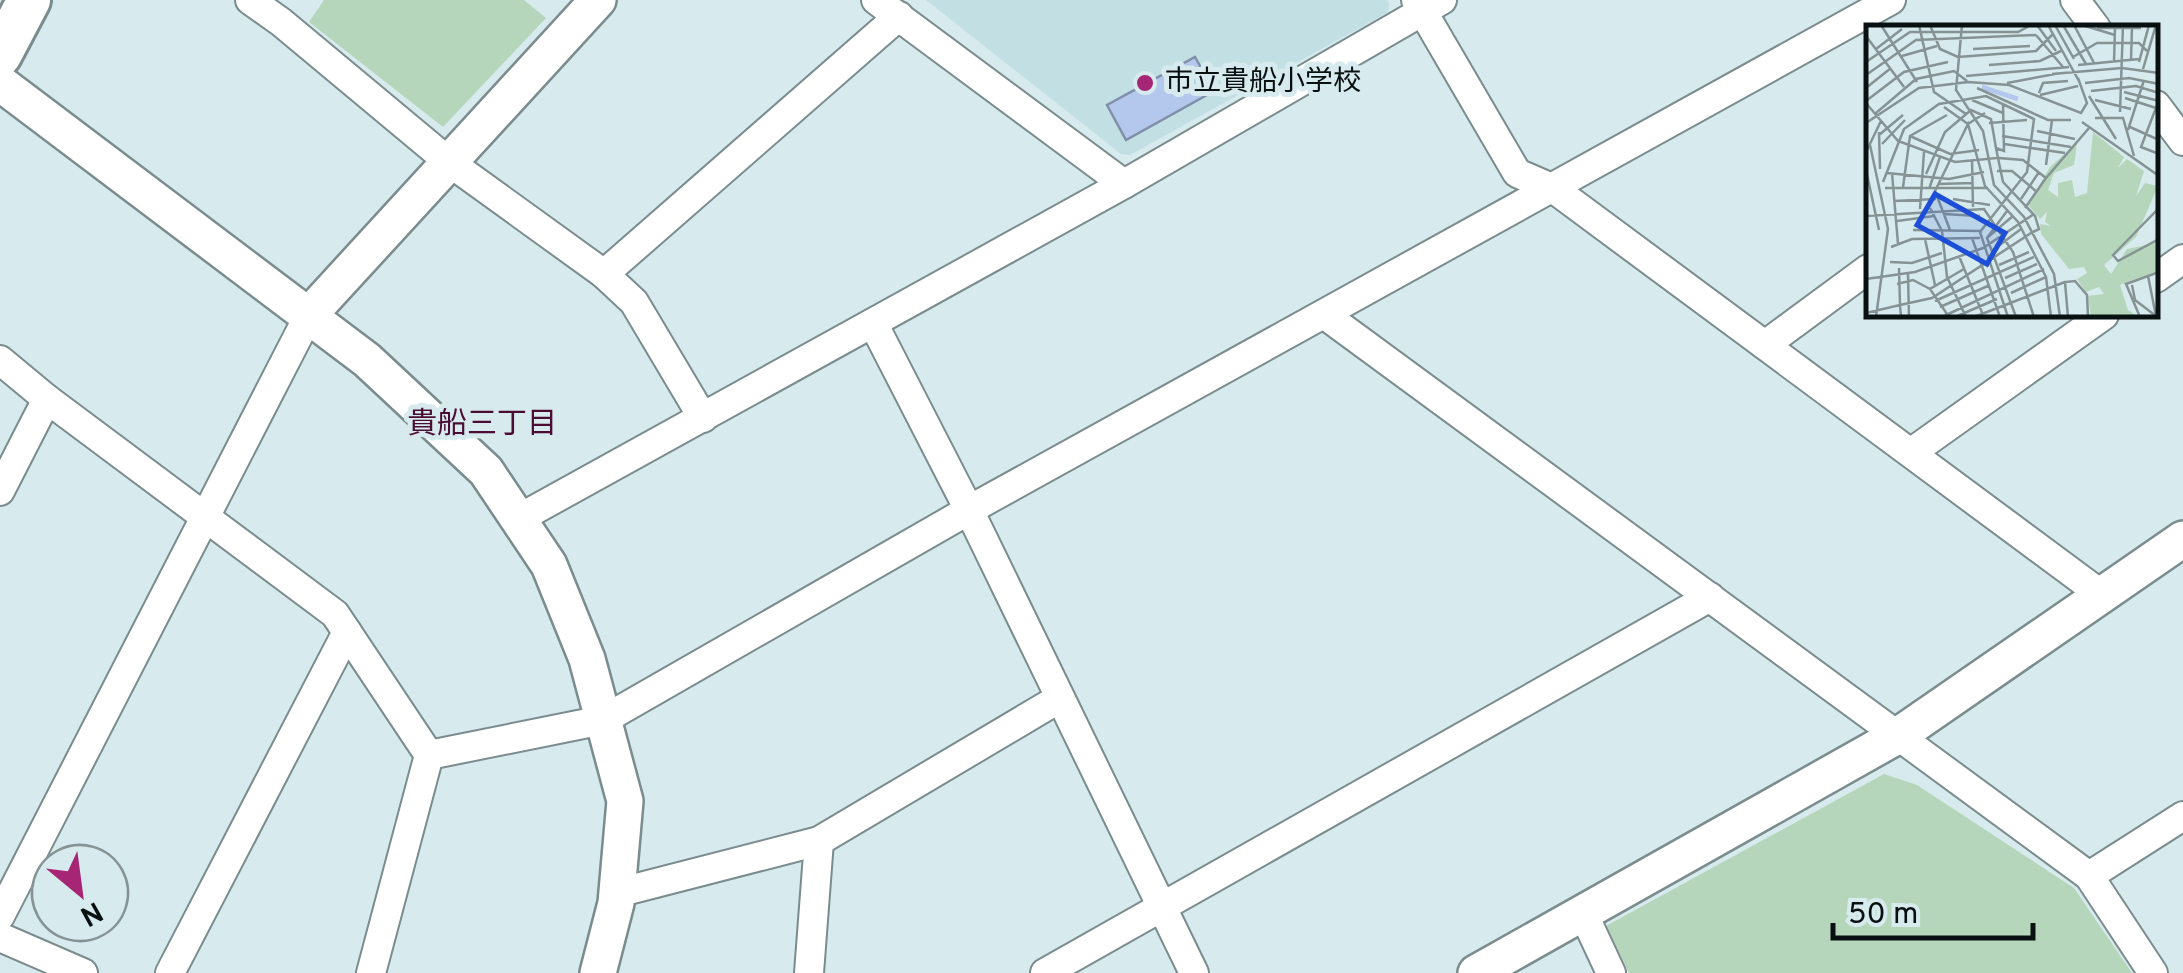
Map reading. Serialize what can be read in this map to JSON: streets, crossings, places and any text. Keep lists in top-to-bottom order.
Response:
{
  "districts": ["貴船三丁目"],
  "places": ["市立貴船小学校"],
  "scale_bar": "50 m",
  "north": "bottom right"
}
